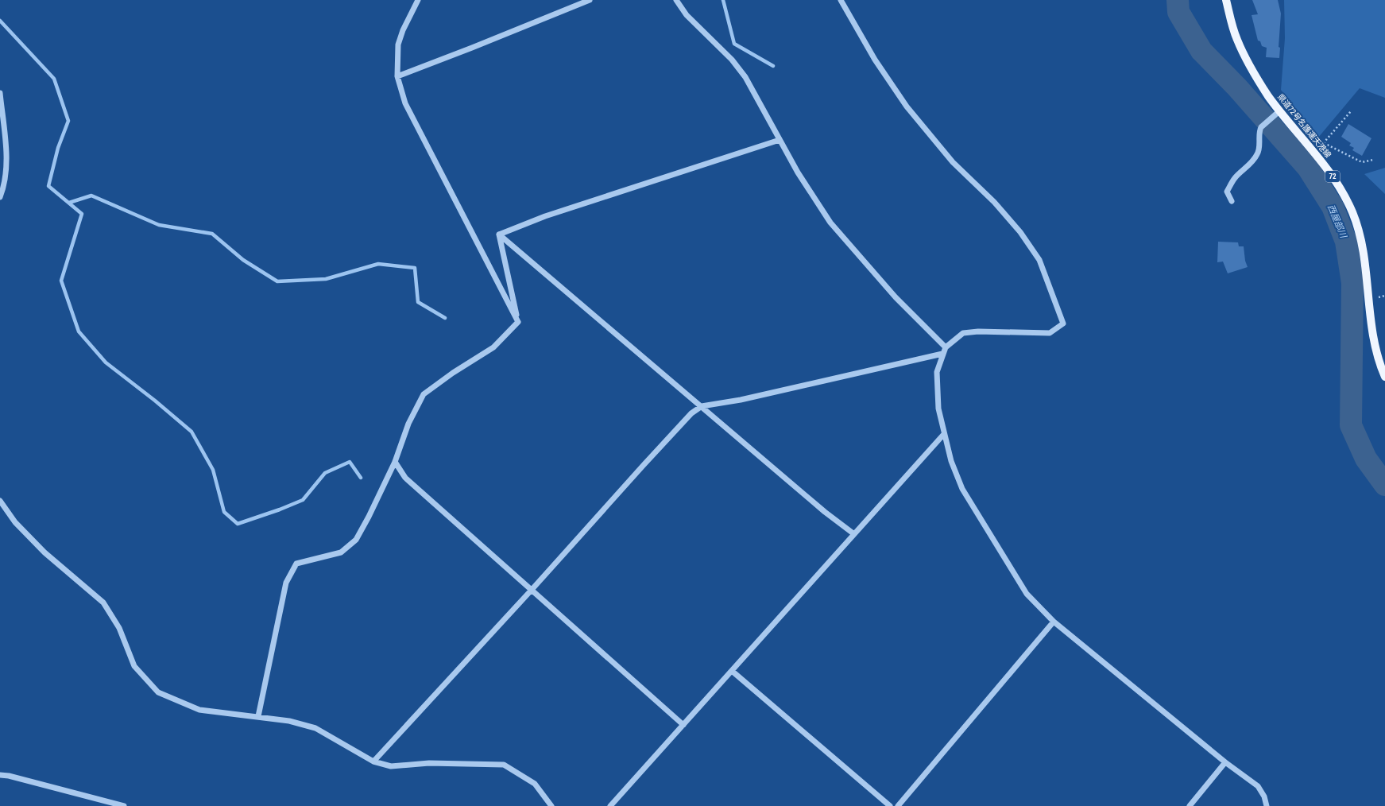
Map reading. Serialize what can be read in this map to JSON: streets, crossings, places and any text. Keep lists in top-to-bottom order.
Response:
{
  "streets": {
    "main road": ["県道72号名護運天港線", "72"]
  },
  "water": ["西屋部川"]
}
